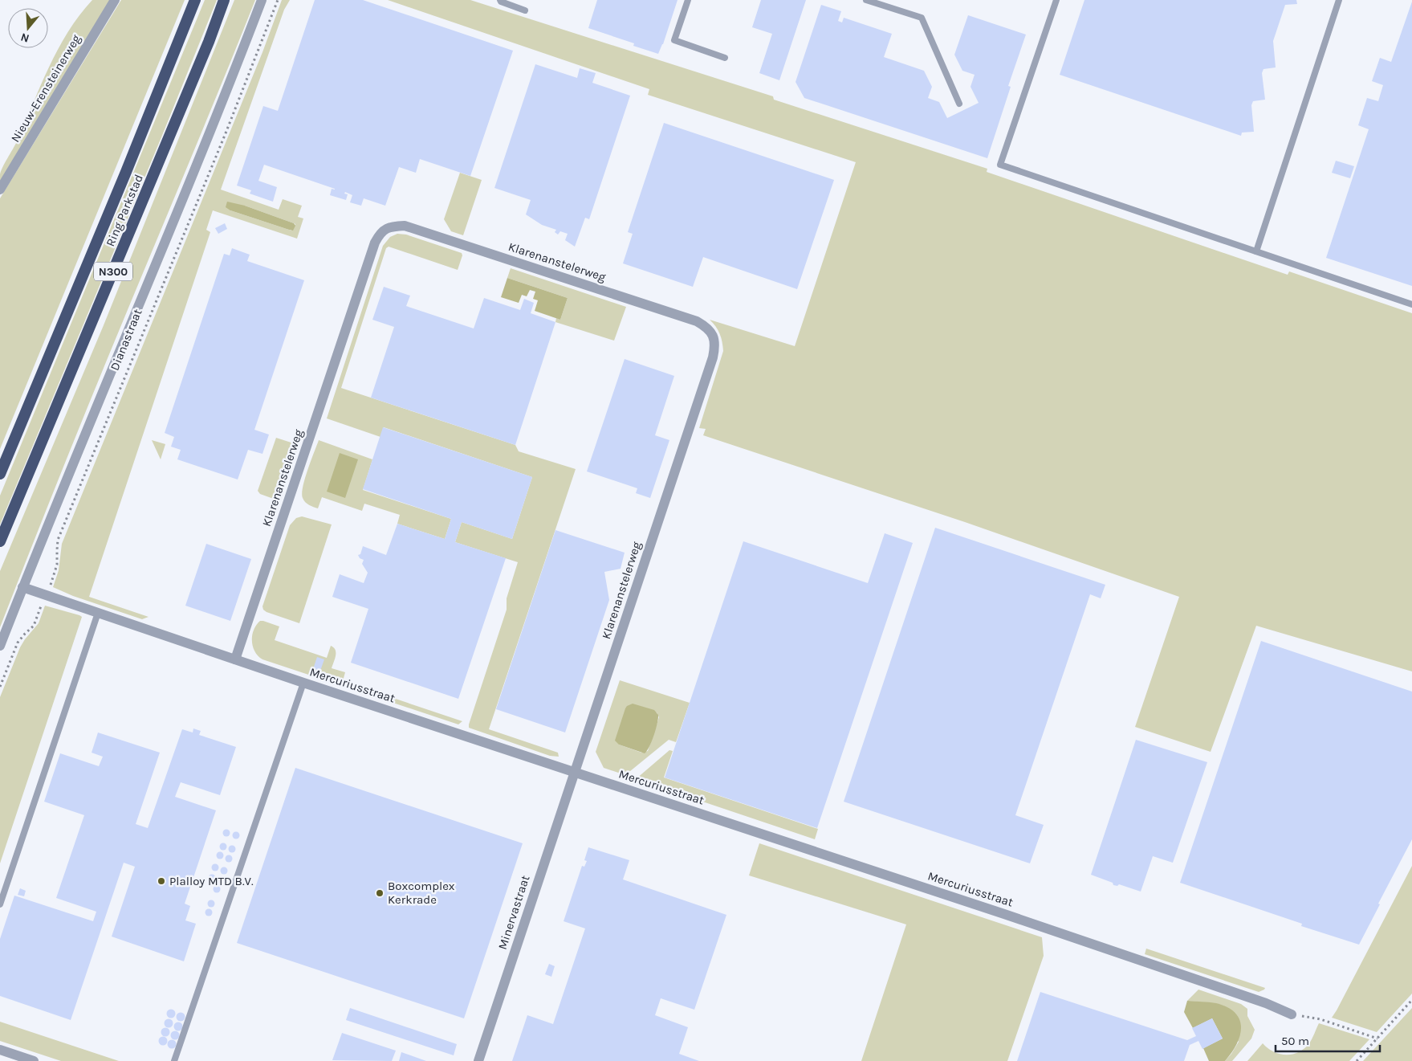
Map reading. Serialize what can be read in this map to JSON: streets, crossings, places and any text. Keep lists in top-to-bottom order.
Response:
{
  "streets": {
    "highway": ["Ring Parkstad", "N300"],
    "street": [
      "Nieuw-Erensteinerweg",
      "Klarenanstelerweg",
      "Dianastraat",
      "Mercuriusstraat",
      "Minervastraat"
    ]
  },
  "crossings": [
    ["Klarenanstelerweg", "Mercuriusstraat"],
    ["Klarenanstelerweg", "Minervastraat"],
    ["Dianastraat", "Mercuriusstraat"],
    ["Mercuriusstraat", "Minervastraat"]
  ],
  "places": ["Plalloy MTD B.V.", "Boxcomplex Kerkrade"],
  "scale_bar": "50 m",
  "north": "bottom"
}
